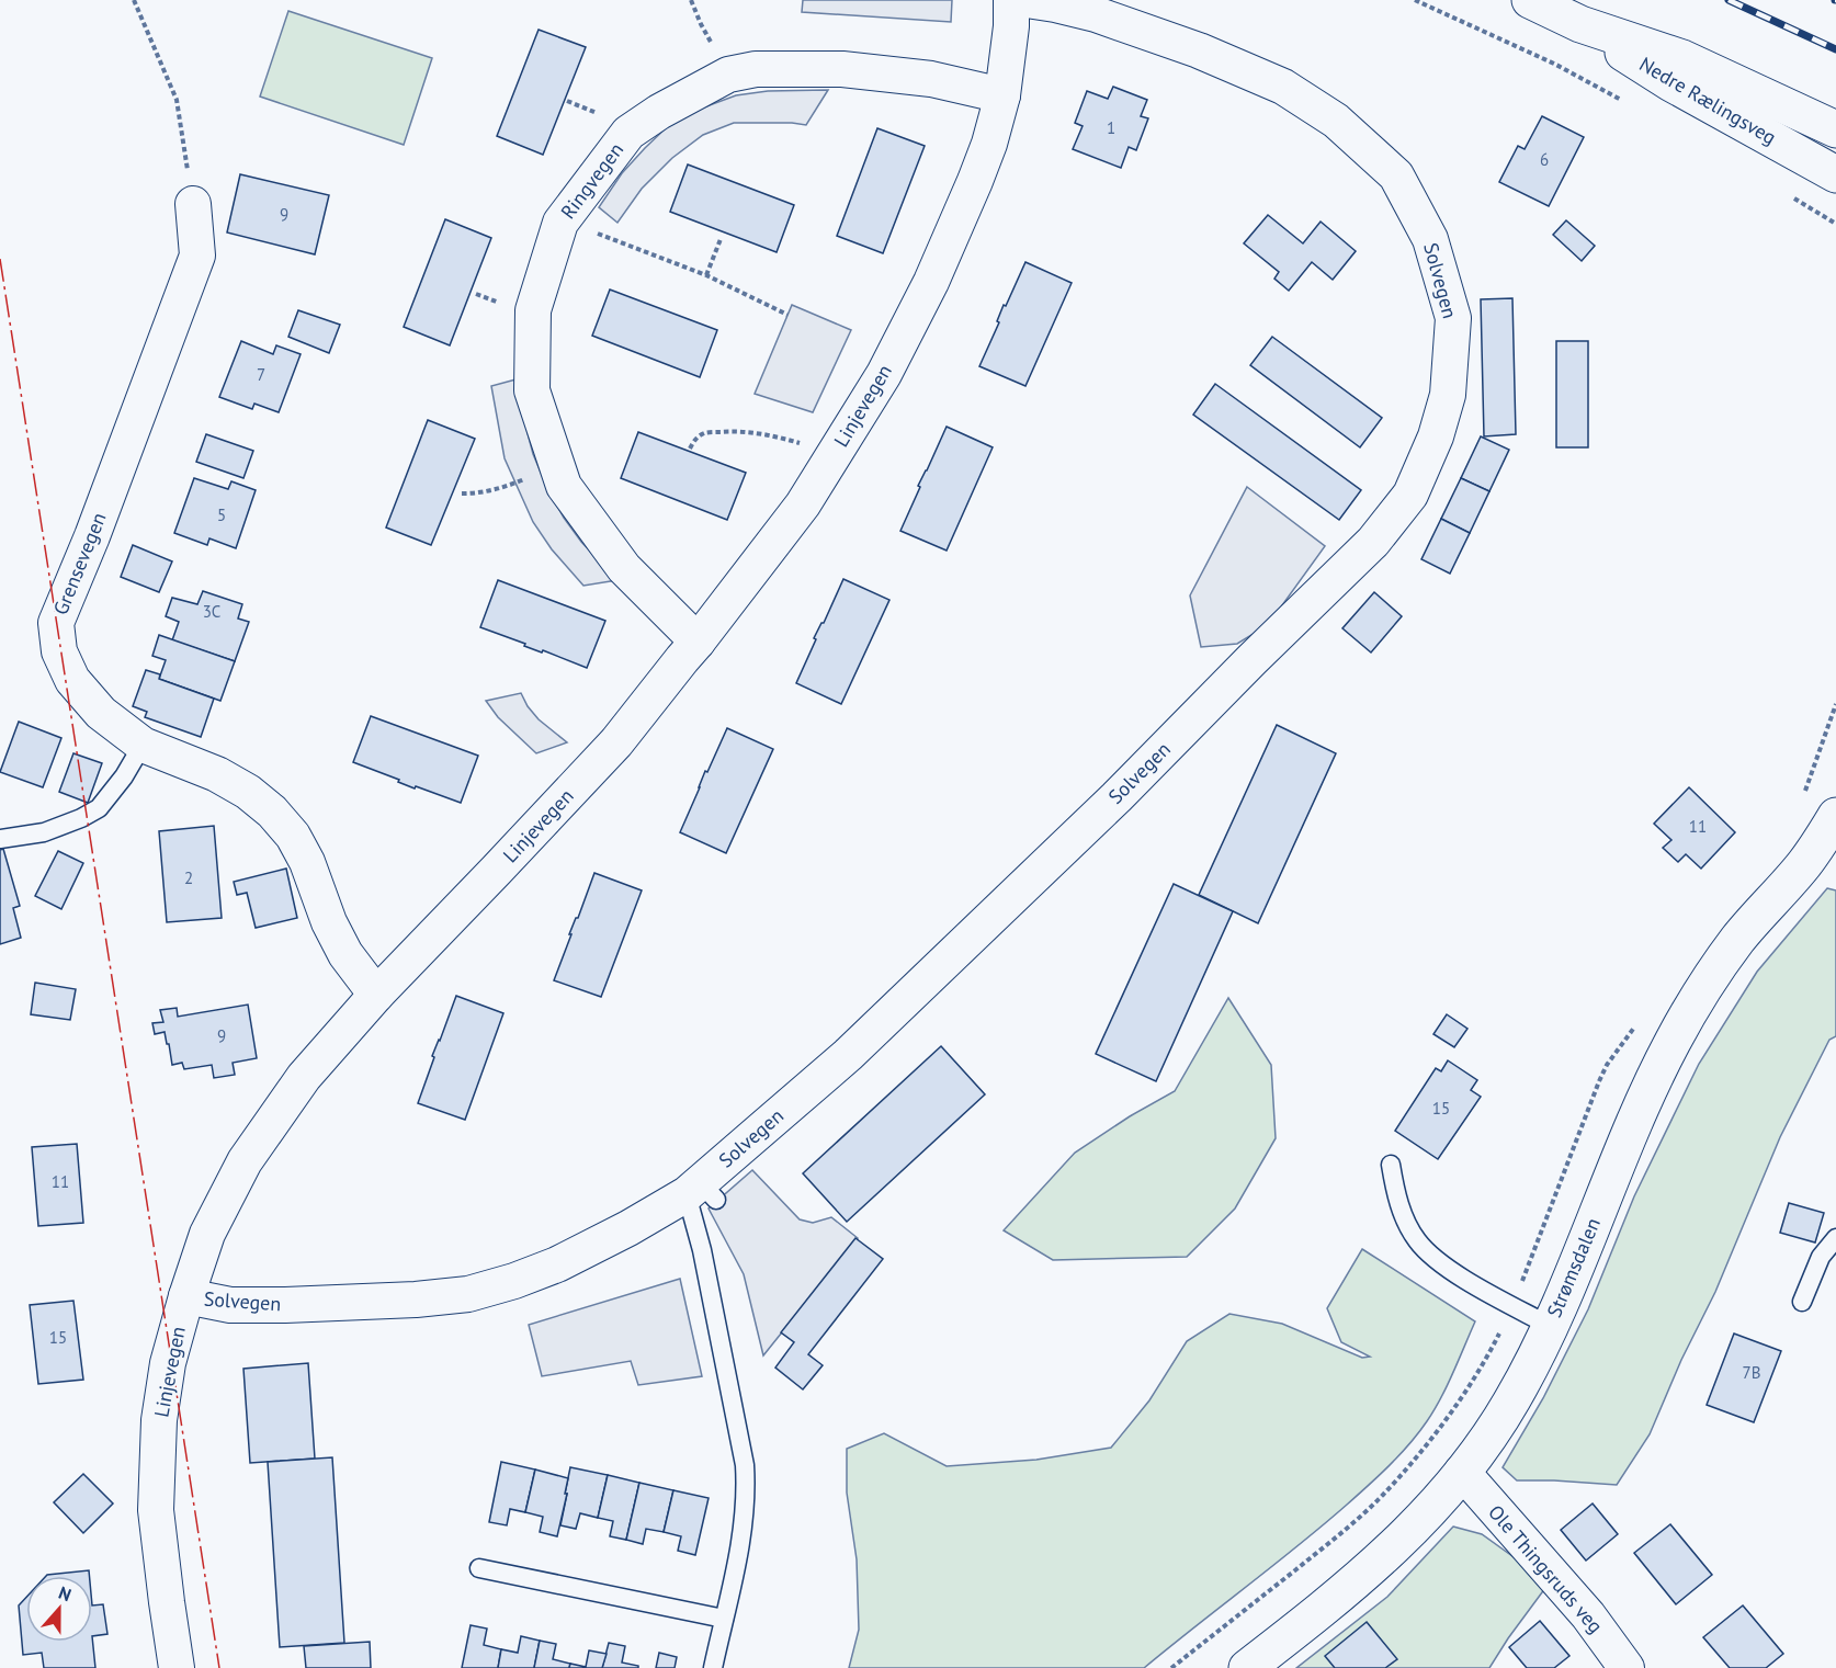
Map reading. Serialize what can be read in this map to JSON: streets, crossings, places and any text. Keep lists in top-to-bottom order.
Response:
{
  "streets": {
    "main road": ["Nedre Rælingsveg", "Strømsdalen"],
    "street": [
      "Ringvegen",
      "Solvegen",
      "Linjevegen",
      "Grensevegen",
      "Ole Thingsruds veg"
    ]
  },
  "crossings": [
    ["Ringvegen", "Linjevegen"],
    ["Solvegen", "Linjevegen"],
    ["Linjevegen", "Grensevegen"],
    ["Strømsdalen", "Ole Thingsruds veg"]
  ],
  "house_numbers": [
    "1",
    "6",
    "9",
    "7",
    "5",
    "3C",
    "11",
    "2",
    "9",
    "15",
    "11",
    "15",
    "7B"
  ],
  "north": "top"
}
